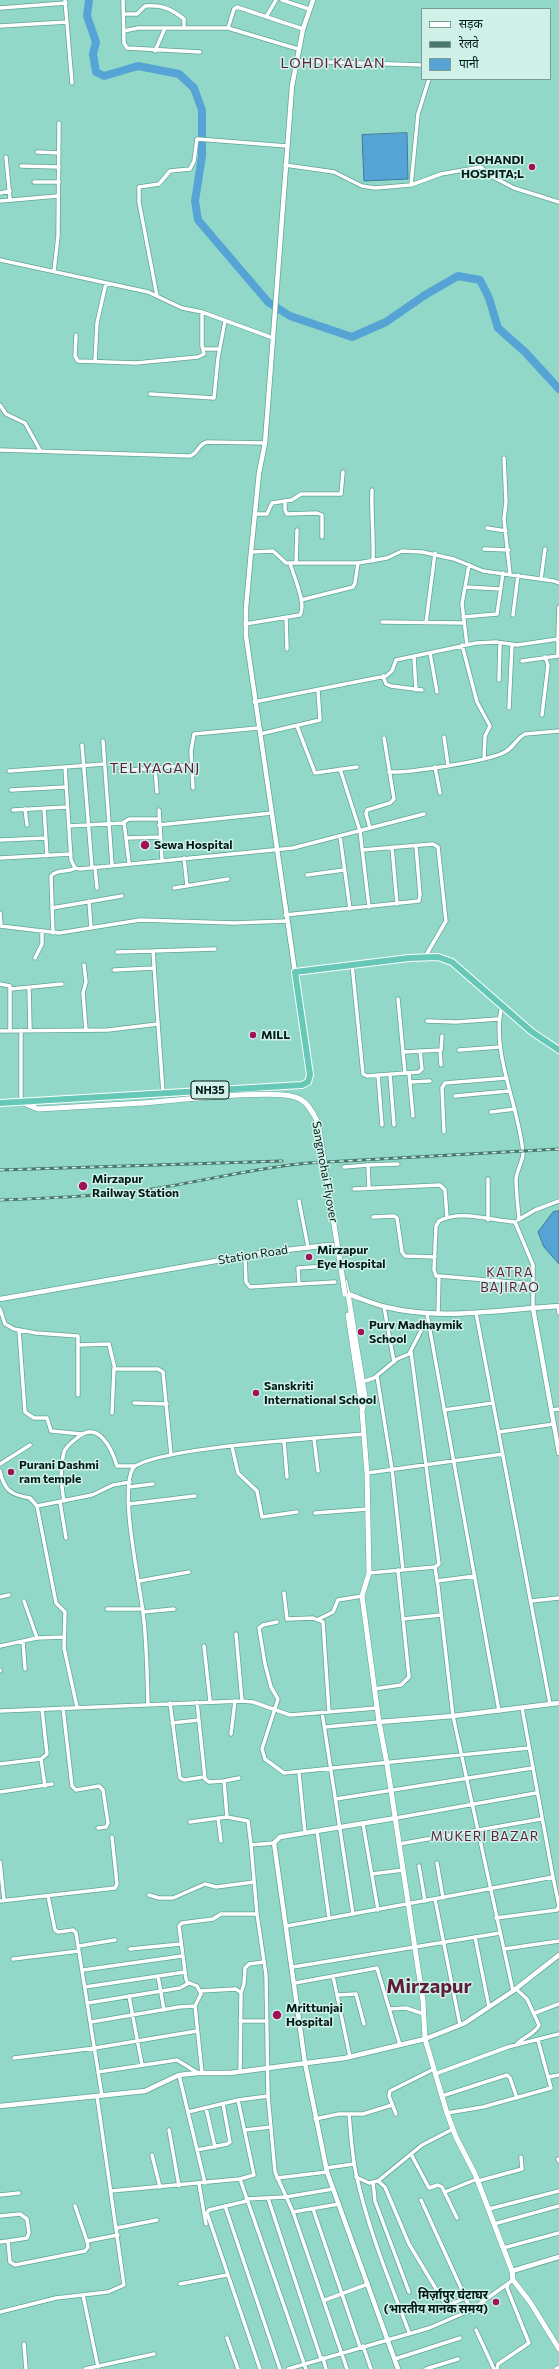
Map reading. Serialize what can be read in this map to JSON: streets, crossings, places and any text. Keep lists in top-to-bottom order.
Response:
{
  "streets": {
    "highway": ["NH35"],
    "main road": ["Sangmohai Flyover"],
    "street": ["Station Road"]
  },
  "crossings": [
    ["NH35", "Sangmohai Flyover"],
    ["Sangmohai Flyover", "Station Road"]
  ],
  "districts": [
    "LOHDI KALAN",
    "TELIYAGANJ",
    "KATRA BAJIRAO",
    "MUKERI BAZAR",
    "Mirzapur"
  ],
  "places": [
    "LOHANDI HOSPITA;L",
    "Sewa Hospital",
    "MILL",
    "Mirzapur Railway Station",
    "Mirzapur Eye Hospital",
    "Purv Madhaymik School",
    "Sanskriti International School",
    "Purani Dashmi ram temple",
    "Mrittunjai Hospital",
    "मिर्ज़ापुर घंटाघर (भारतीय मानक समय)"
  ],
  "legend": ["सड़क", "रेलवे", "पानी"]
}
